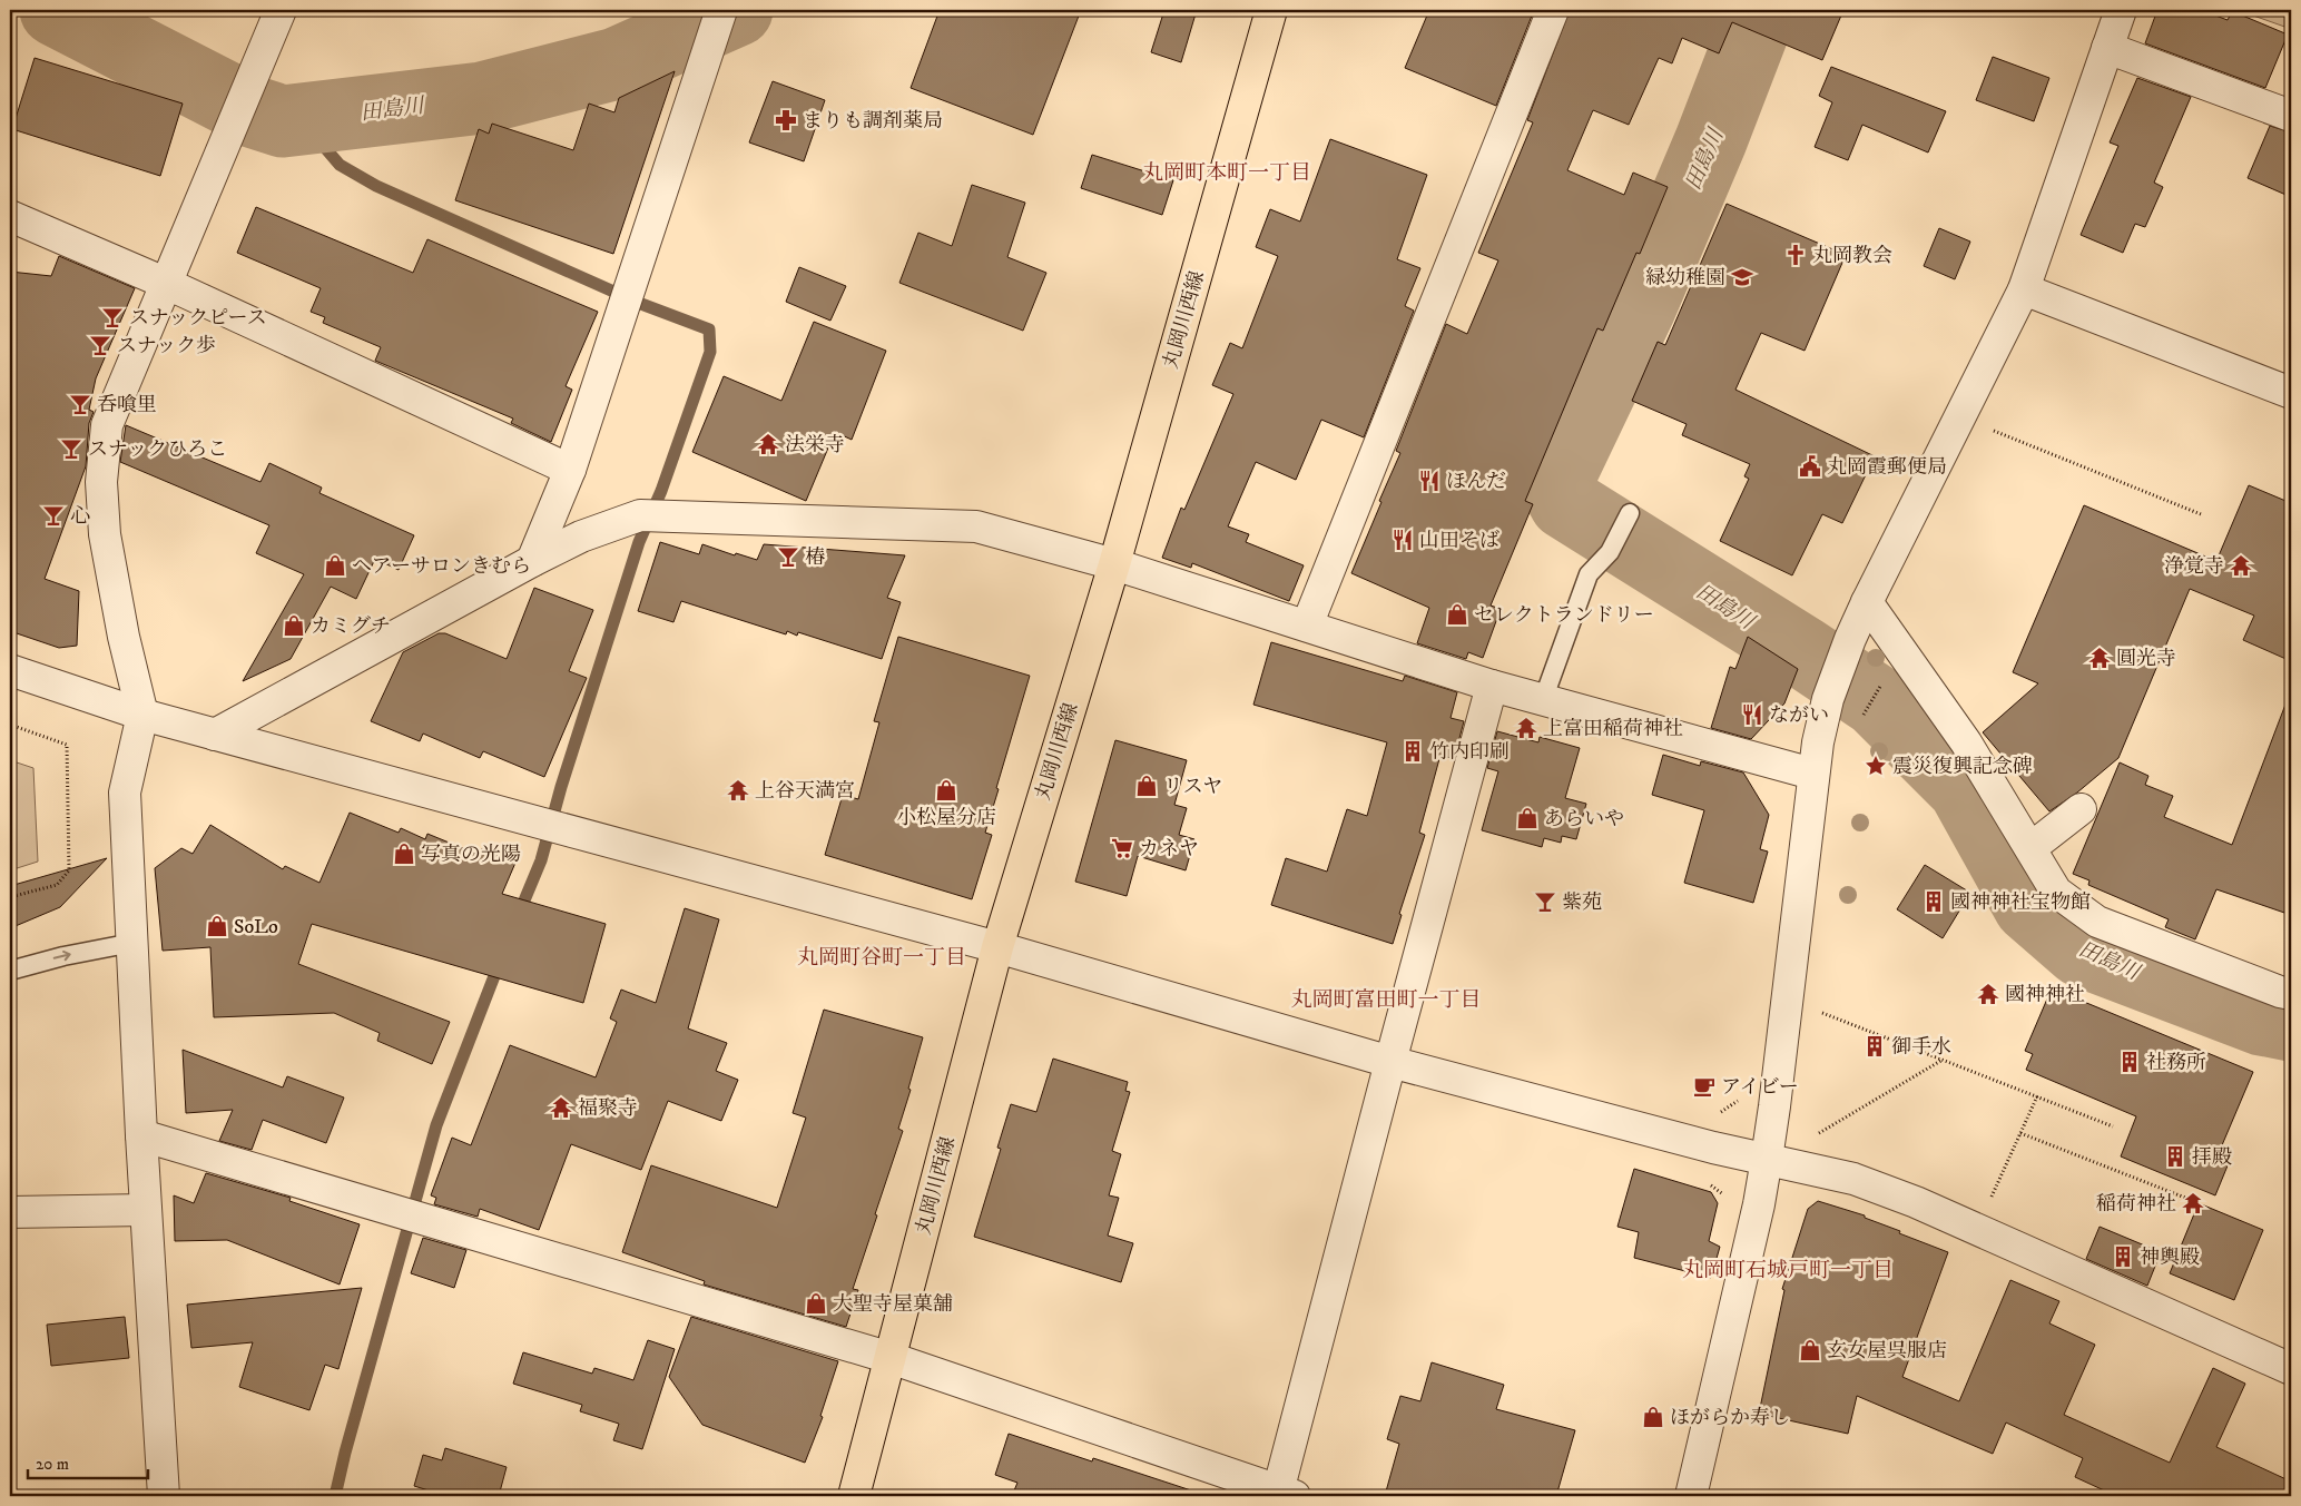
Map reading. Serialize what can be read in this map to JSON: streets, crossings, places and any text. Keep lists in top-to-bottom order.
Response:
{
  "streets": {
    "main road": ["丸岡川西線"]
  },
  "districts": [
    "丸岡町本町一丁目",
    "丸岡町谷町一丁目",
    "丸岡町富田町一丁目",
    "丸岡町石城戸町一丁目"
  ],
  "water": ["田島川"],
  "places": {
    "pharmacy": ["まりも調剤薬局"],
    "church": ["丸岡教会"],
    "school or university": ["緑幼稚園"],
    "bar": [
      "スナックピース",
      "スナック歩",
      "呑喰里",
      "スナックひろこ",
      "心",
      "椿",
      "紫苑"
    ],
    "temple": [
      "法栄寺",
      "浄覚寺",
      "圓光寺",
      "上富田稲荷神社",
      "上谷天満宮",
      "國神神社",
      "福聚寺",
      "稲荷神社"
    ],
    "public building": ["丸岡霞郵便局"],
    "restaurant": ["ほんだ", "山田そば", "ながい"],
    "shop": [
      "ヘアーサロンきむら",
      "セレクトランドリー",
      "カミグチ",
      "リスヤ",
      "小松屋分店",
      "あらいや",
      "写真の光陽",
      "SoLo",
      "大聖寺屋菓舗",
      "玄女屋呉服店",
      "ほがらか寿し"
    ],
    "building": [
      "竹内印刷",
      "國神神社宝物館",
      "御手水",
      "社務所",
      "拝殿",
      "神輿殿"
    ],
    "place": ["震災復興記念碑"],
    "supermarket": ["カネヤ"],
    "cafe": ["アイビー"]
  },
  "scale_bar": "20 m"
}
